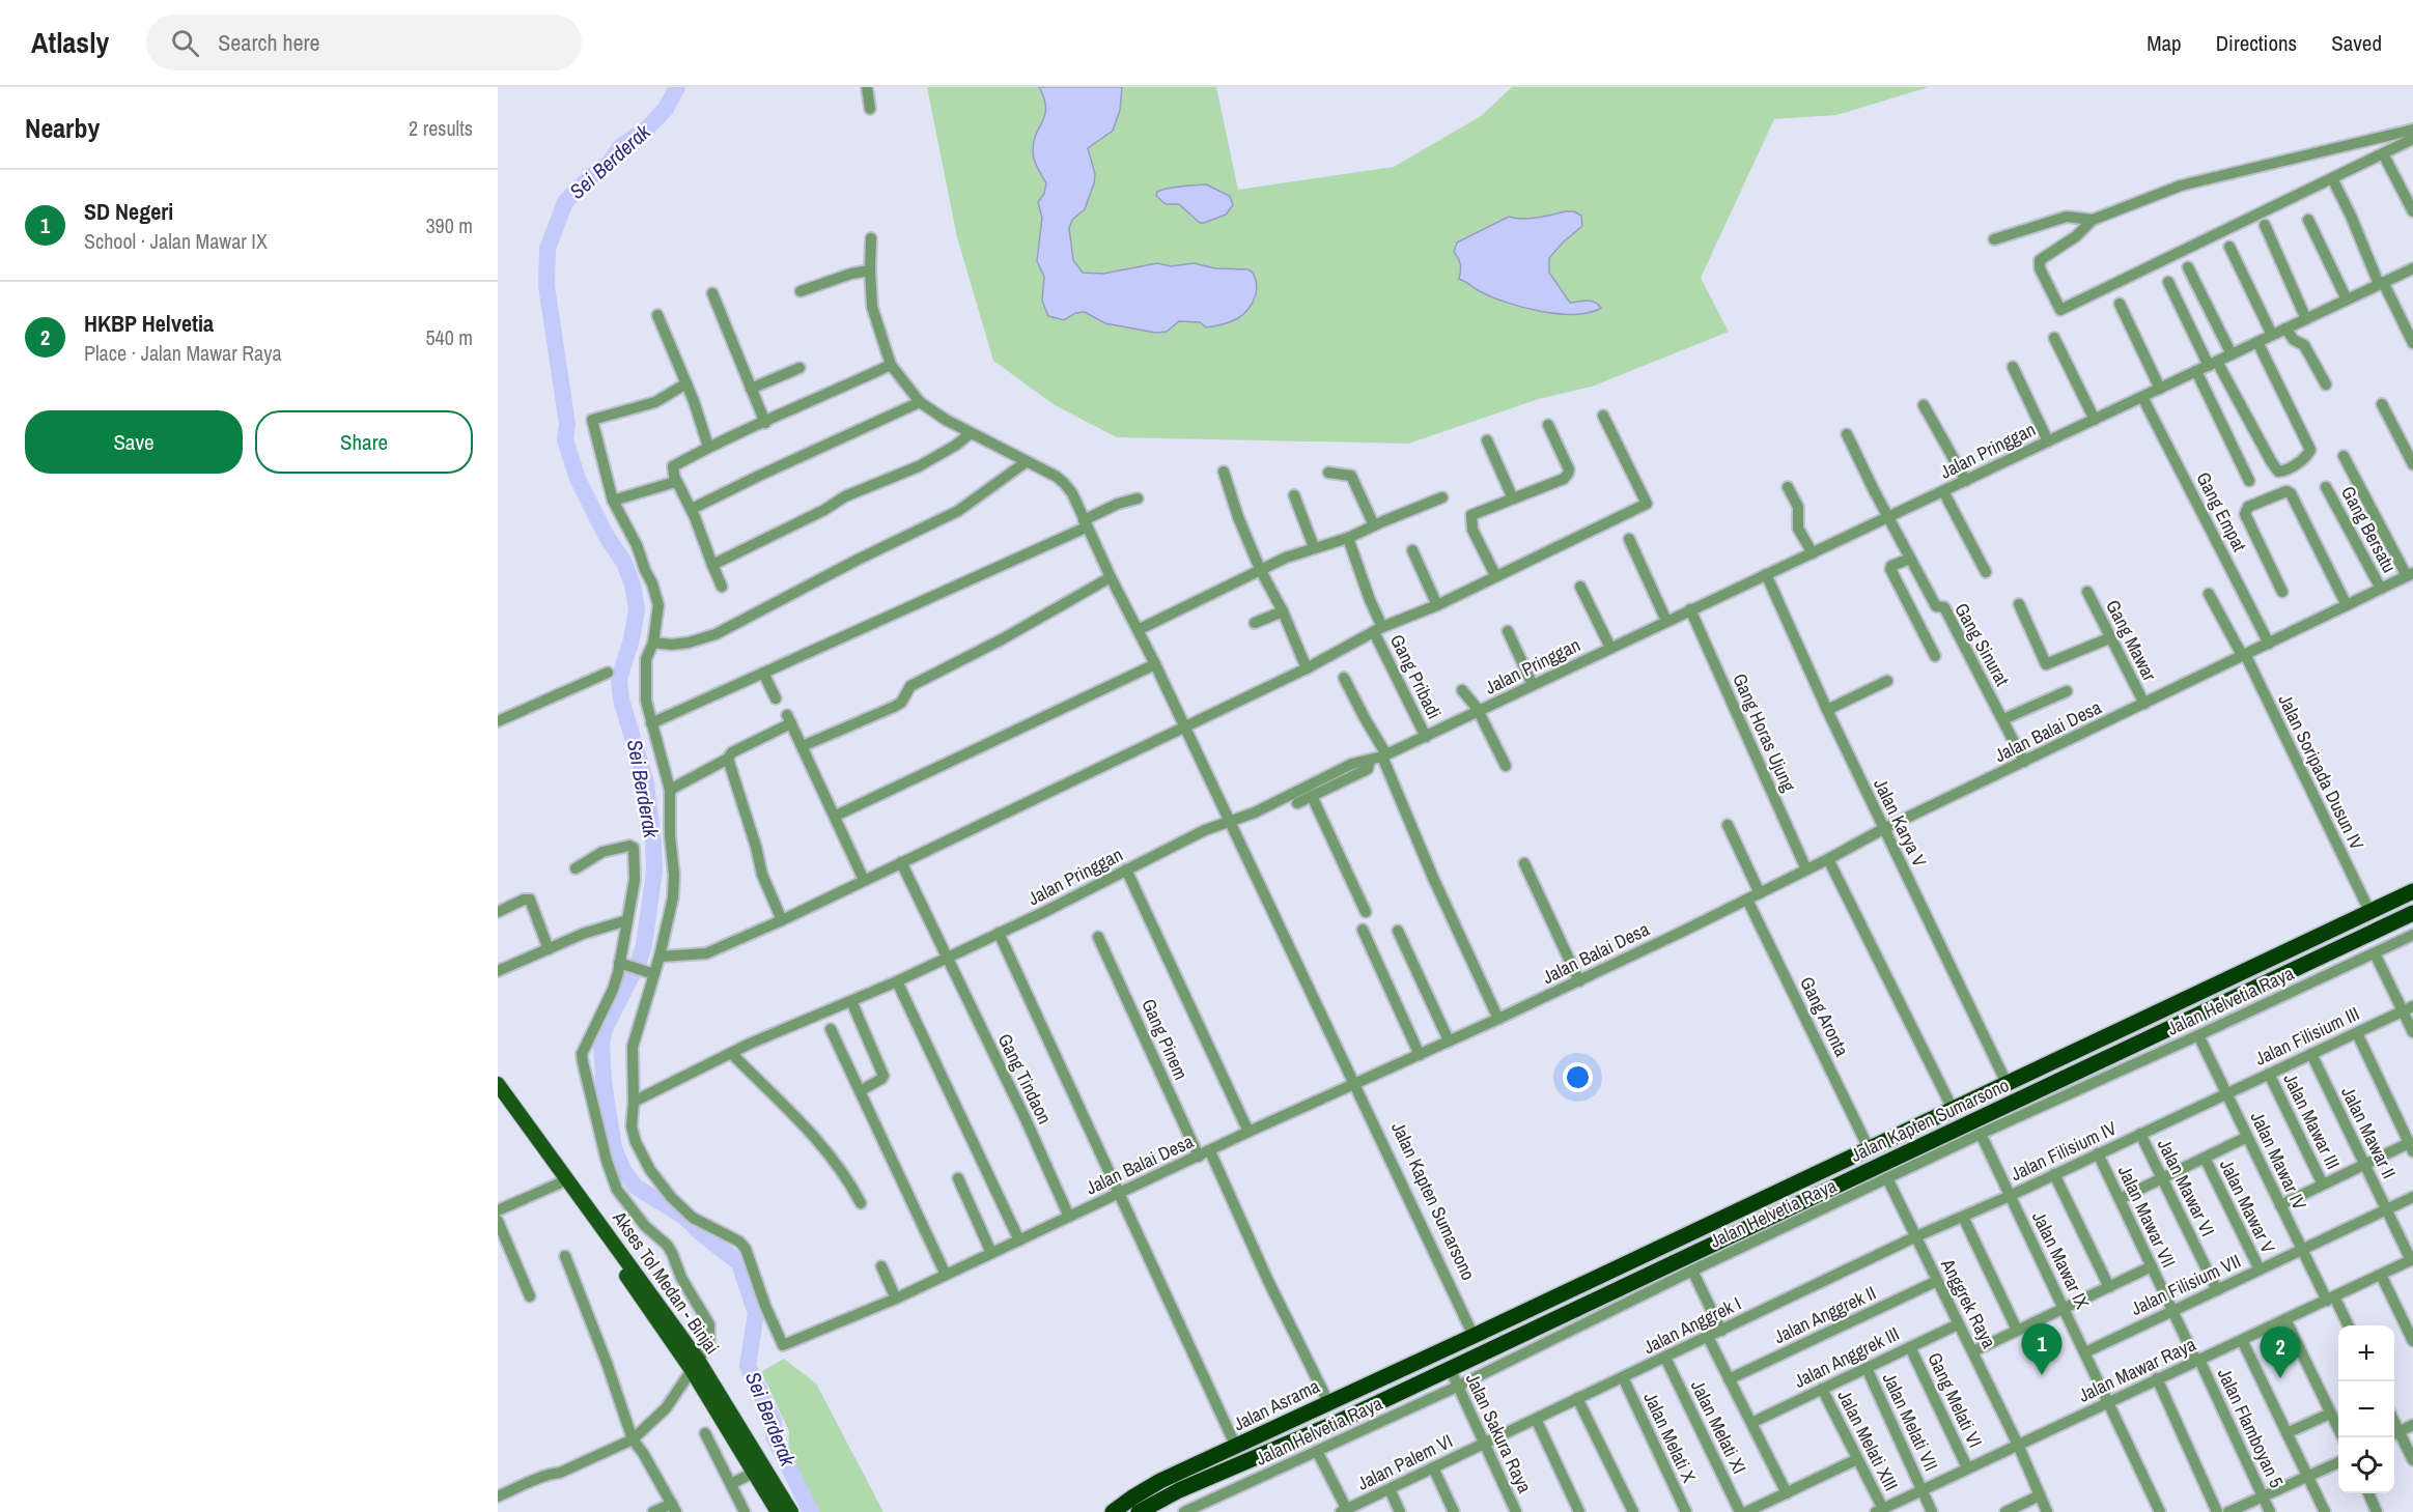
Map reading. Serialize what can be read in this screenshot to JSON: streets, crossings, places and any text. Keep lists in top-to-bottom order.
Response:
{
  "streets": {
    "highway": ["Jalan Kapten Sumarsono", "Jalan Asrama"],
    "main road": ["Akses Tol Medan - Binjai"],
    "street": [
      "Jalan Pringgan",
      "Gang Empat",
      "Gang Bersatu",
      "Gang Mawar",
      "Gang Sinurat",
      "Gang Pribadi",
      "Jalan Balai Desa",
      "Gang Horas Ujung",
      "Jalan Soripada Dusun IV",
      "Jalan Karya V",
      "Jalan Helvetia Raya",
      "Gang Aronta",
      "Jalan Filisium III",
      "Gang Pinem",
      "Gang Tindaon",
      "Jalan Mawar III",
      "Jalan Mawar II",
      "Jalan Filisium IV",
      "Jalan Mawar IV",
      "Jalan Mawar VI",
      "Jalan Mawar V",
      "Jalan Mawar VII",
      "Jalan Mawar IX",
      "Jalan Filisium VII",
      "Anggrek Raya",
      "Jalan Anggrek II",
      "Jalan Anggrek I",
      "Jalan Anggrek III",
      "Jalan Mawar Raya",
      "Gang Melati VI",
      "Jalan Melati VII",
      "Jalan Melati XI",
      "Jalan Flamboyan 5",
      "Jalan Sakura Raya",
      "Jalan Melati X",
      "Jalan Melati XIII",
      "Jalan Palem VI"
    ]
  },
  "crossings": [
    ["Jalan Pringgan", "Gang Empat"],
    ["Jalan Pringgan", "Gang Sinurat"],
    ["Jalan Pringgan", "Gang Pribadi"],
    ["Jalan Pringgan", "Jalan Balai Desa"],
    ["Jalan Pringgan", "Gang Horas Ujung"],
    ["Jalan Pringgan", "Jalan Karya V"],
    ["Jalan Pringgan", "Gang Tindaon"],
    ["Jalan Pringgan", "Jalan Kapten Sumarsono"],
    ["Gang Empat", "Jalan Balai Desa"],
    ["Gang Bersatu", "Jalan Balai Desa"],
    ["Gang Mawar", "Jalan Balai Desa"],
    ["Gang Sinurat", "Jalan Balai Desa"],
    ["Jalan Balai Desa", "Gang Horas Ujung"],
    ["Jalan Balai Desa", "Jalan Soripada Dusun IV"],
    ["Jalan Balai Desa", "Jalan Karya V"],
    ["Jalan Balai Desa", "Gang Aronta"],
    ["Jalan Balai Desa", "Gang Pinem"],
    ["Jalan Balai Desa", "Gang Tindaon"],
    ["Jalan Balai Desa", "Jalan Kapten Sumarsono"],
    ["Jalan Soripada Dusun IV", "Jalan Kapten Sumarsono"],
    ["Jalan Karya V", "Jalan Kapten Sumarsono"],
    ["Jalan Helvetia Raya", "Jalan Mawar IV"],
    ["Jalan Helvetia Raya", "Jalan Mawar IX"],
    ["Jalan Helvetia Raya", "Anggrek Raya"],
    ["Jalan Helvetia Raya", "Jalan Sakura Raya"],
    ["Gang Aronta", "Jalan Kapten Sumarsono"],
    ["Jalan Filisium III", "Jalan Mawar III"],
    ["Jalan Filisium III", "Jalan Mawar II"],
    ["Jalan Filisium III", "Jalan Filisium IV"],
    ["Jalan Filisium III", "Jalan Mawar IV"],
    ["Gang Pinem", "Jalan Asrama"],
    ["Jalan Kapten Sumarsono", "Jalan Asrama"],
    ["Jalan Kapten Sumarsono", "Jalan Sakura Raya"],
    ["Jalan Mawar II", "Jalan Filisium VII"],
    ["Jalan Mawar II", "Jalan Mawar Raya"],
    ["Jalan Filisium IV", "Jalan Mawar IV"],
    ["Jalan Filisium IV", "Jalan Mawar VI"],
    ["Jalan Filisium IV", "Jalan Mawar VII"],
    ["Jalan Filisium IV", "Jalan Mawar IX"],
    ["Jalan Filisium IV", "Anggrek Raya"],
    ["Jalan Filisium IV", "Jalan Anggrek I"],
    ["Jalan Mawar IV", "Jalan Filisium VII"],
    ["Jalan Mawar IV", "Jalan Mawar Raya"],
    ["Jalan Mawar VI", "Jalan Filisium VII"],
    ["Jalan Mawar V", "Jalan Filisium VII"],
    ["Jalan Mawar VII", "Jalan Filisium VII"],
    ["Jalan Mawar VII", "Jalan Mawar Raya"],
    ["Jalan Mawar VII", "Jalan Flamboyan 5"],
    ["Jalan Mawar IX", "Jalan Filisium VII"],
    ["Jalan Mawar IX", "Jalan Mawar Raya"],
    ["Anggrek Raya", "Jalan Anggrek II"],
    ["Anggrek Raya", "Jalan Anggrek I"],
    ["Anggrek Raya", "Jalan Anggrek III"],
    ["Anggrek Raya", "Jalan Mawar Raya"],
    ["Jalan Anggrek I", "Jalan Melati XI"],
    ["Jalan Anggrek I", "Jalan Sakura Raya"],
    ["Jalan Anggrek I", "Jalan Melati X"],
    ["Jalan Anggrek I", "Jalan Palem VI"],
    ["Jalan Anggrek III", "Gang Melati VI"],
    ["Jalan Anggrek III", "Jalan Melati VII"],
    ["Jalan Anggrek III", "Jalan Melati XIII"],
    ["Jalan Mawar Raya", "Gang Melati VI"],
    ["Jalan Mawar Raya", "Jalan Melati VII"],
    ["Jalan Mawar Raya", "Jalan Flamboyan 5"],
    ["Jalan Mawar Raya", "Jalan Melati XIII"],
    ["Jalan Asrama", "Jalan Sakura Raya"],
    ["Jalan Sakura Raya", "Jalan Palem VI"]
  ],
  "water": ["Sei Berderak"],
  "page": {
    "header": "Atlasly",
    "search": "Search here",
    "nav": ["Map", "Directions", "Saved"],
    "heading": ["Nearby", "2 results"],
    "list": [
      {
        "mark": "1",
        "name": "SD Negeri",
        "note": "School · Jalan Mawar IX",
        "value": "390 m"
      },
      {
        "mark": "2",
        "name": "HKBP Helvetia",
        "note": "Place · Jalan Mawar Raya",
        "value": "540 m"
      }
    ],
    "buttons": ["Save", "Share"],
    "pins": ["1", "2"],
    "map_buttons": ["+", "−"]
  }
}
